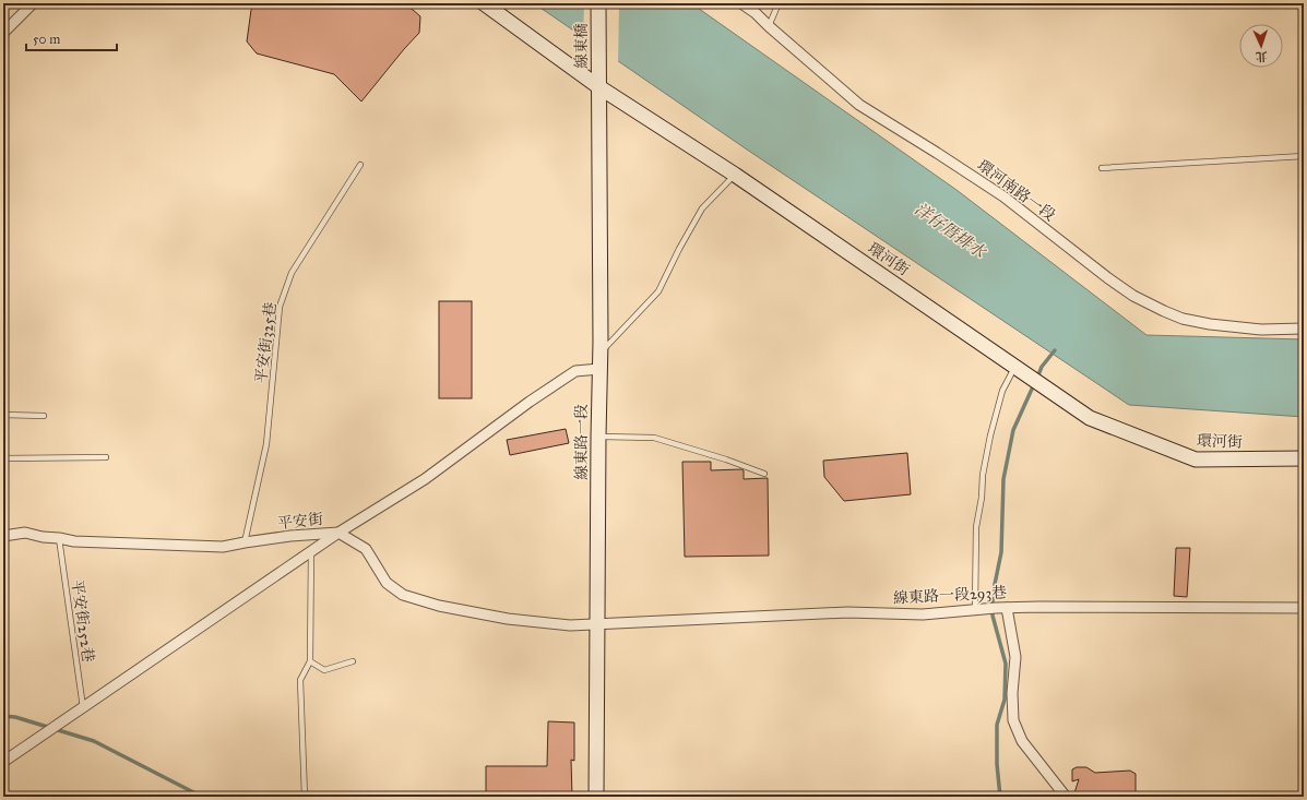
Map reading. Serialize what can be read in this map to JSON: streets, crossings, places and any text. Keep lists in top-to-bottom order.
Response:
{
  "streets": {
    "street": [
      "線東橋",
      "環河南路一段",
      "環河街",
      "線東路一段",
      "平安街",
      "線東路一段293巷"
    ],
    "lane": ["平安街325巷", "平安街252巷"]
  },
  "crossings": [
    ["線東橋", "環河街"],
    ["線東橋", "線東路一段"],
    ["環河街", "線東路一段"],
    ["平安街325巷", "平安街"],
    ["線東路一段", "平安街"],
    ["線東路一段", "線東路一段293巷"],
    ["平安街", "線東路一段293巷"],
    ["平安街", "平安街252巷"]
  ],
  "water": ["洋仔厝排水"],
  "scale_bar": "50 m",
  "north": "bottom"
}
